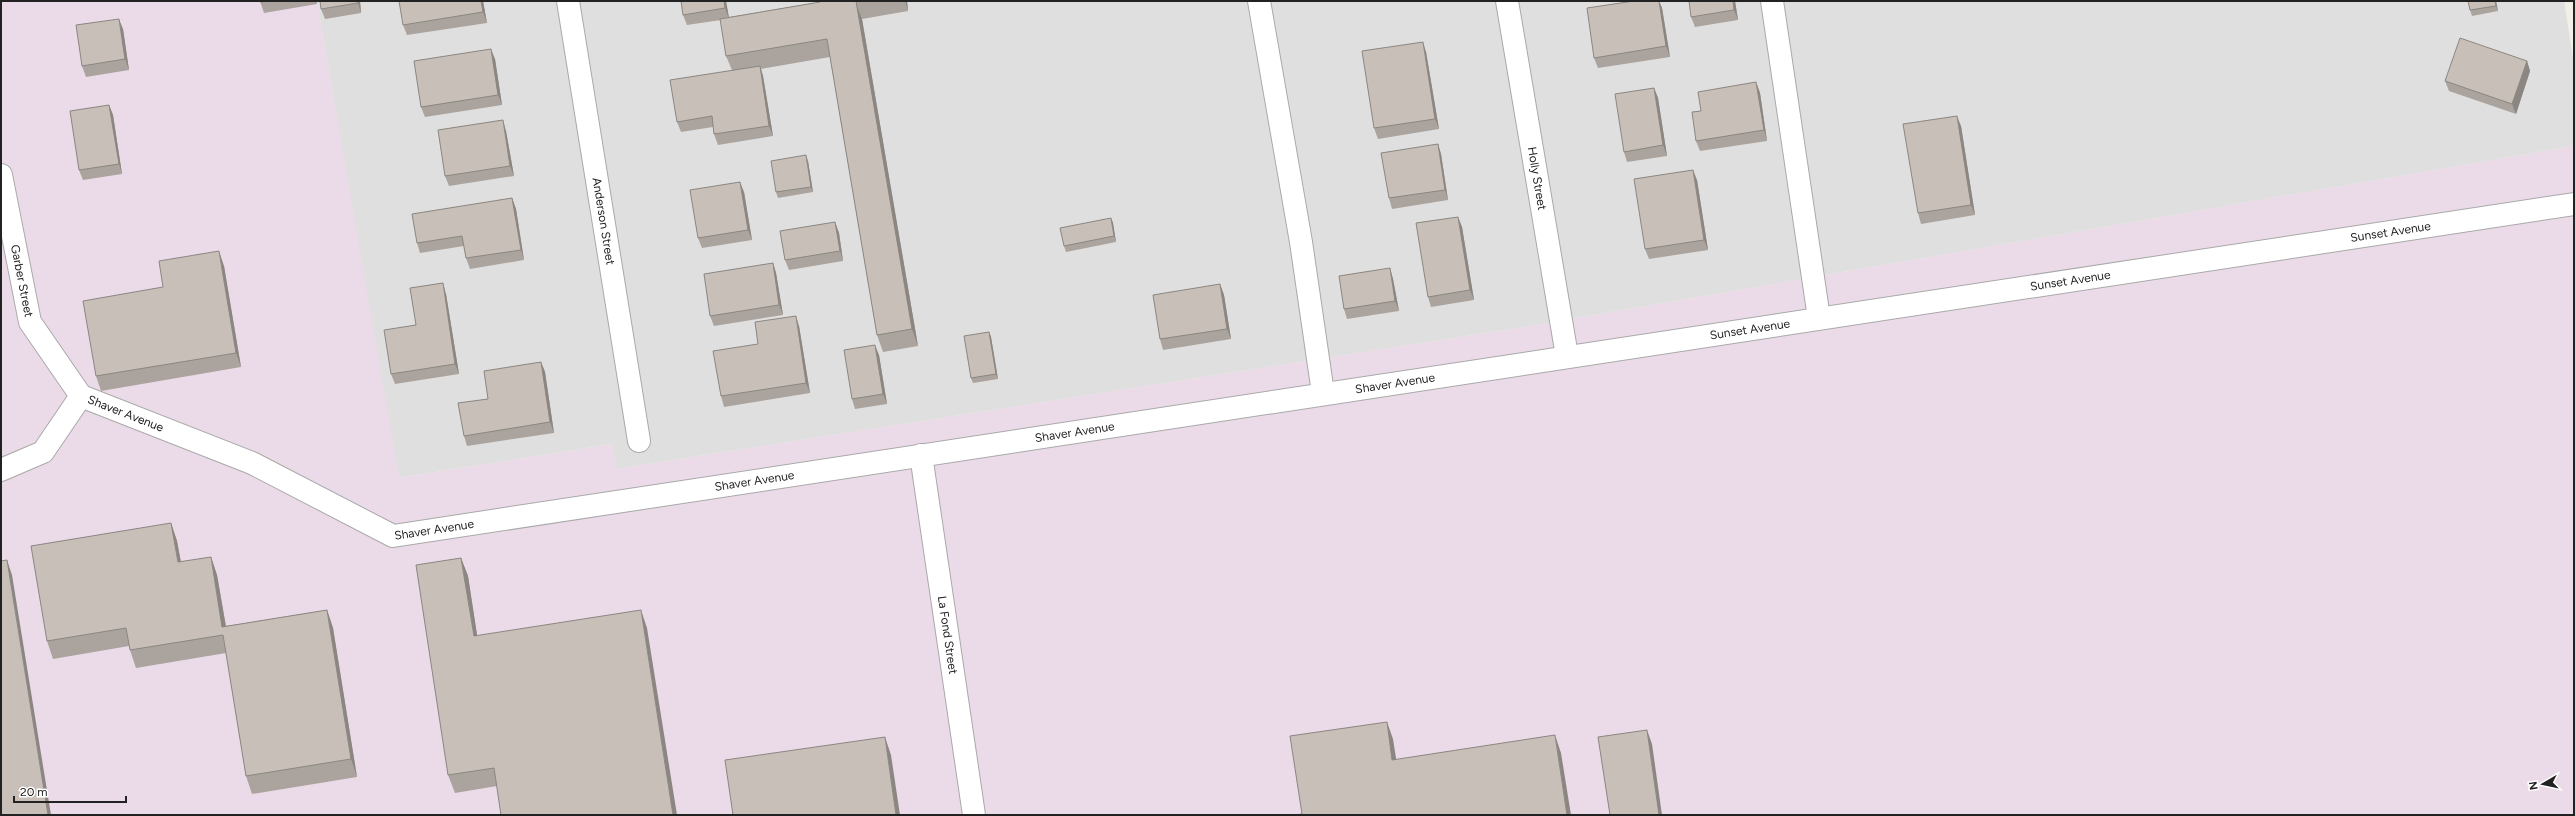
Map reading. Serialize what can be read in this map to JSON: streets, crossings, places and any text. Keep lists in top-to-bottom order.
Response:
{
  "streets": {
    "street": [
      "Holly Street",
      "Anderson Street",
      "Sunset Avenue",
      "Garber Street",
      "Shaver Avenue",
      "La Fond Street"
    ]
  },
  "crossings": [
    ["Holly Street", "Sunset Avenue"],
    ["Holly Street", "Shaver Avenue"],
    ["Sunset Avenue", "Shaver Avenue"],
    ["Garber Street", "Shaver Avenue"],
    ["Shaver Avenue", "La Fond Street"]
  ],
  "scale_bar": "20 m",
  "north": "left"
}
